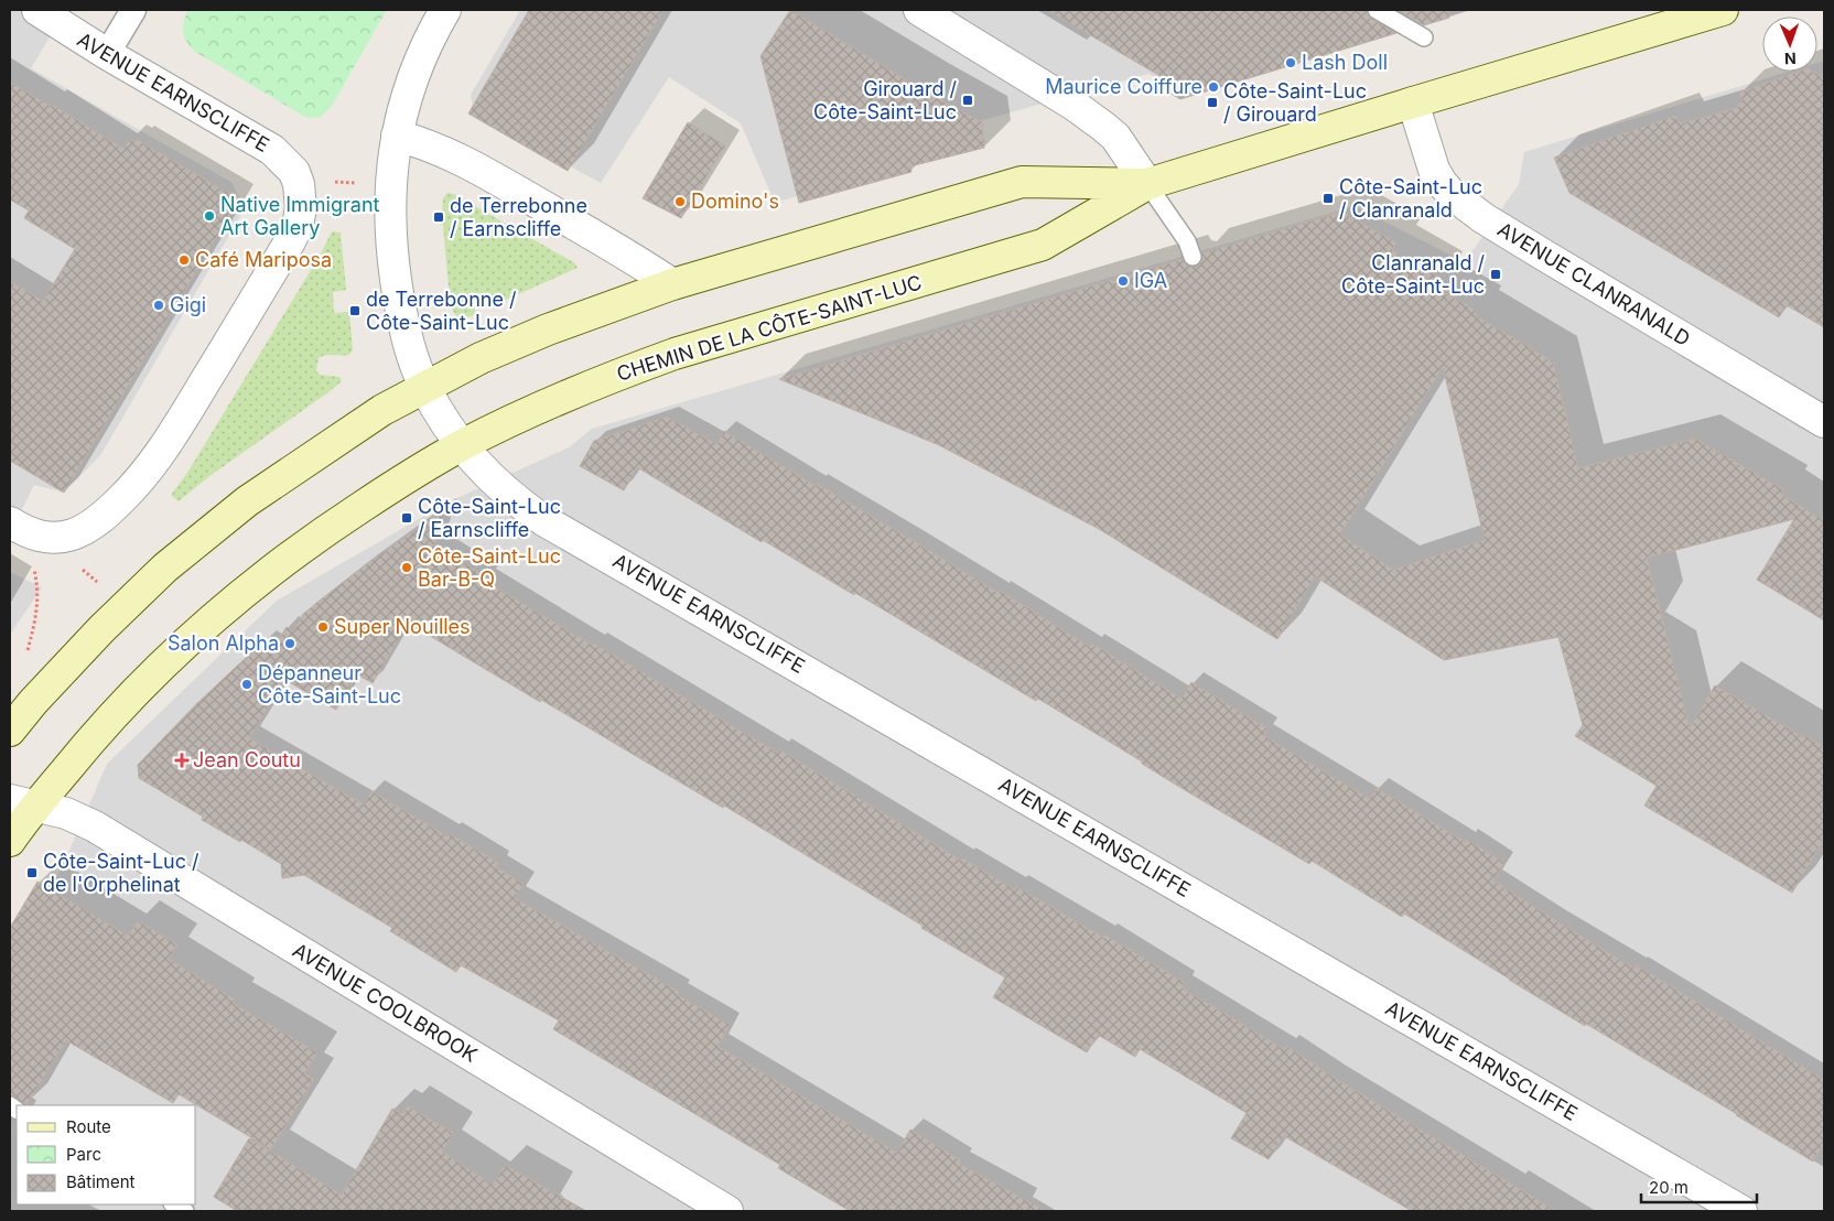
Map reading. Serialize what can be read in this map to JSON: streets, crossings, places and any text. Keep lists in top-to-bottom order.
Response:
{
  "streets": {
    "main road": ["CHEMIN DE LA CÔTE-SAINT-LUC"],
    "street": ["AVENUE EARNSCLIFFE", "AVENUE CLANRANALD", "AVENUE COOLBROOK"]
  },
  "crossings": [
    ["AVENUE EARNSCLIFFE", "CHEMIN DE LA CÔTE-SAINT-LUC"],
    ["AVENUE CLANRANALD", "CHEMIN DE LA CÔTE-SAINT-LUC"],
    ["CHEMIN DE LA CÔTE-SAINT-LUC", "AVENUE COOLBROOK"]
  ],
  "places": {
    "other": [
      "Lash Doll",
      "Maurice Coiffure",
      "Domino's",
      "Native Immigrant Art Gallery",
      "Café Mariposa",
      "IGA",
      "Gigi",
      "Côte-Saint-Luc Bar-B-Q",
      "Super Nouilles",
      "Salon Alpha",
      "Dépanneur Côte-Saint-Luc"
    ],
    "transit": [
      "Girouard / Côte-Saint-Luc",
      "Côte-Saint-Luc / Girouard",
      "Côte-Saint-Luc / Clanranald",
      "de Terrebonne / Earnscliffe",
      "Clanranald / Côte-Saint-Luc",
      "de Terrebonne / Côte-Saint-Luc",
      "Côte-Saint-Luc / Earnscliffe",
      "Côte-Saint-Luc / de l'Orphelinat"
    ],
    "health": ["Jean Coutu"]
  },
  "legend": ["Route", "Parc", "Bâtiment"],
  "scale_bar": "20 m",
  "north": "bottom"
}
